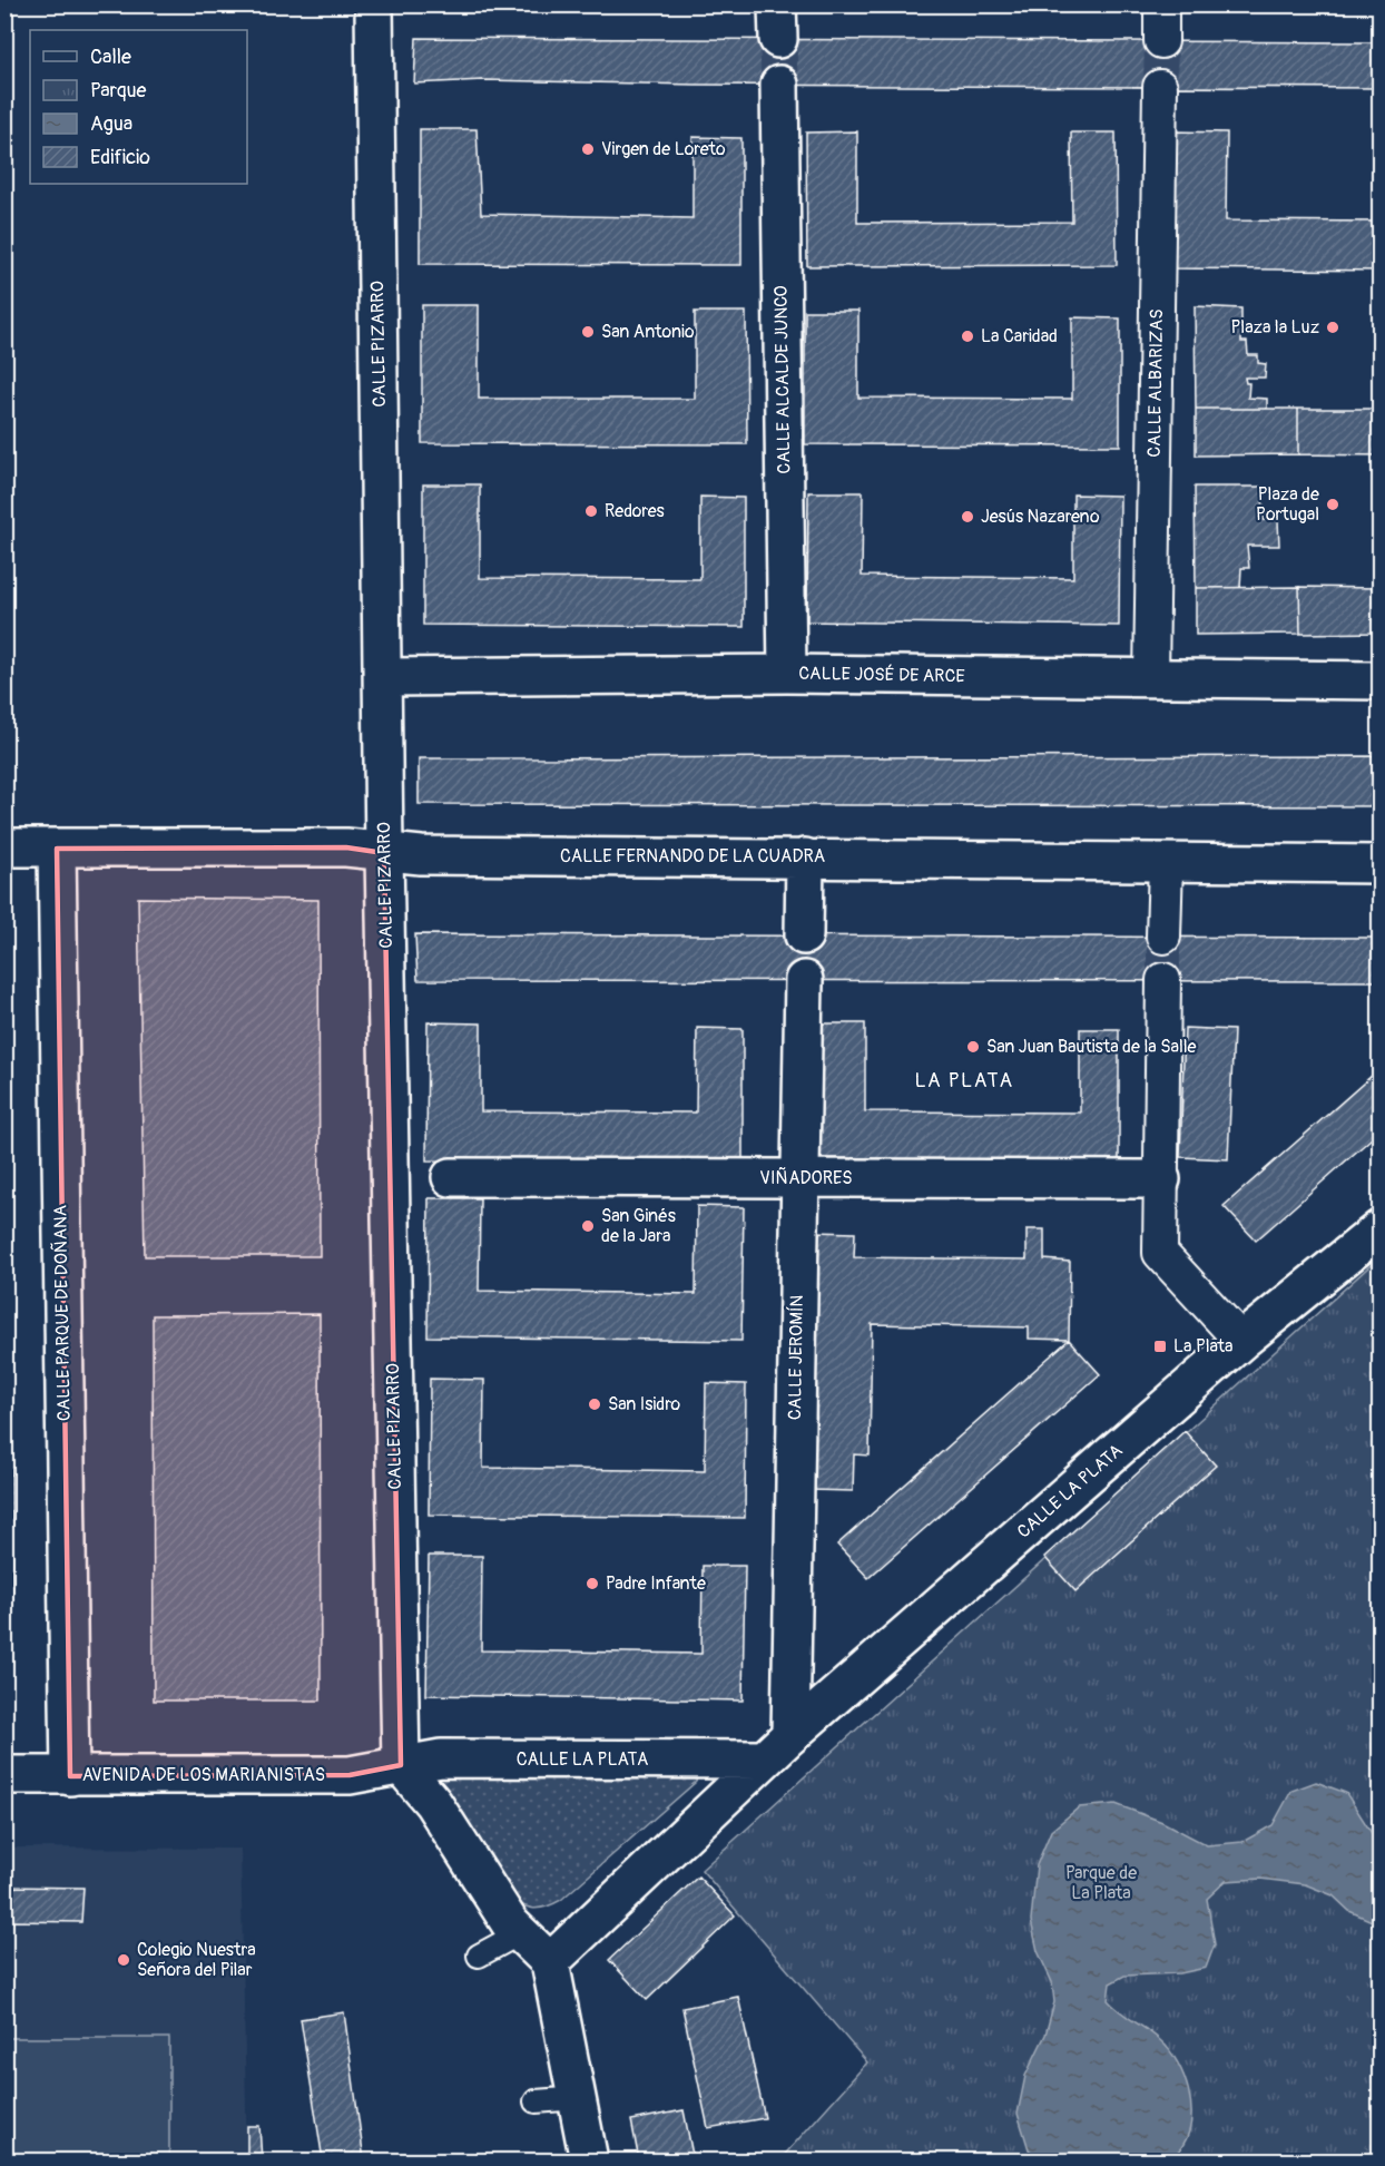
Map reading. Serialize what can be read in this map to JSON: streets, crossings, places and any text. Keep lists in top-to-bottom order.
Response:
{
  "streets": {
    "street": [
      "CALLE PIZARRO",
      "CALLE ALCALDE JUNCO",
      "CALLE ALBARIZAS",
      "CALLE JOSÉ DE ARCE",
      "CALLE FERNANDO DE LA CUADRA",
      "VIÑADORES",
      "CALLE PARQUE DE DOÑANA",
      "CALLE JEROMÍN",
      "CALLE LA PLATA",
      "AVENIDA DE LOS MARIANISTAS"
    ]
  },
  "crossings": [
    ["CALLE PIZARRO", "CALLE JOSÉ DE ARCE"],
    ["CALLE PIZARRO", "CALLE FERNANDO DE LA CUADRA"],
    ["CALLE PIZARRO", "CALLE LA PLATA"],
    ["CALLE PIZARRO", "AVENIDA DE LOS MARIANISTAS"],
    ["CALLE ALCALDE JUNCO", "CALLE JOSÉ DE ARCE"],
    ["CALLE ALBARIZAS", "CALLE JOSÉ DE ARCE"],
    ["CALLE FERNANDO DE LA CUADRA", "CALLE PARQUE DE DOÑANA"],
    ["VIÑADORES", "CALLE JEROMÍN"],
    ["CALLE PARQUE DE DOÑANA", "AVENIDA DE LOS MARIANISTAS"],
    ["CALLE JEROMÍN", "CALLE LA PLATA"],
    ["CALLE LA PLATA", "AVENIDA DE LOS MARIANISTAS"]
  ],
  "districts": ["LA PLATA"],
  "parks": ["Parque de La Plata"],
  "places": {
    "other": [
      "Virgen de Loreto",
      "Plaza la Luz",
      "San Antonio",
      "La Caridad",
      "Plaza de Portugal",
      "Redores",
      "Jesús Nazareno",
      "San Juan Bautista de la Salle",
      "San Ginés de la Jara",
      "San Isidro",
      "Padre Infante",
      "Colegio Nuestra Señora del Pilar"
    ],
    "transit": ["La Plata"]
  },
  "legend": [
    "Calle",
    "Parque",
    "Agua",
    "Edificio"
  ]
}
